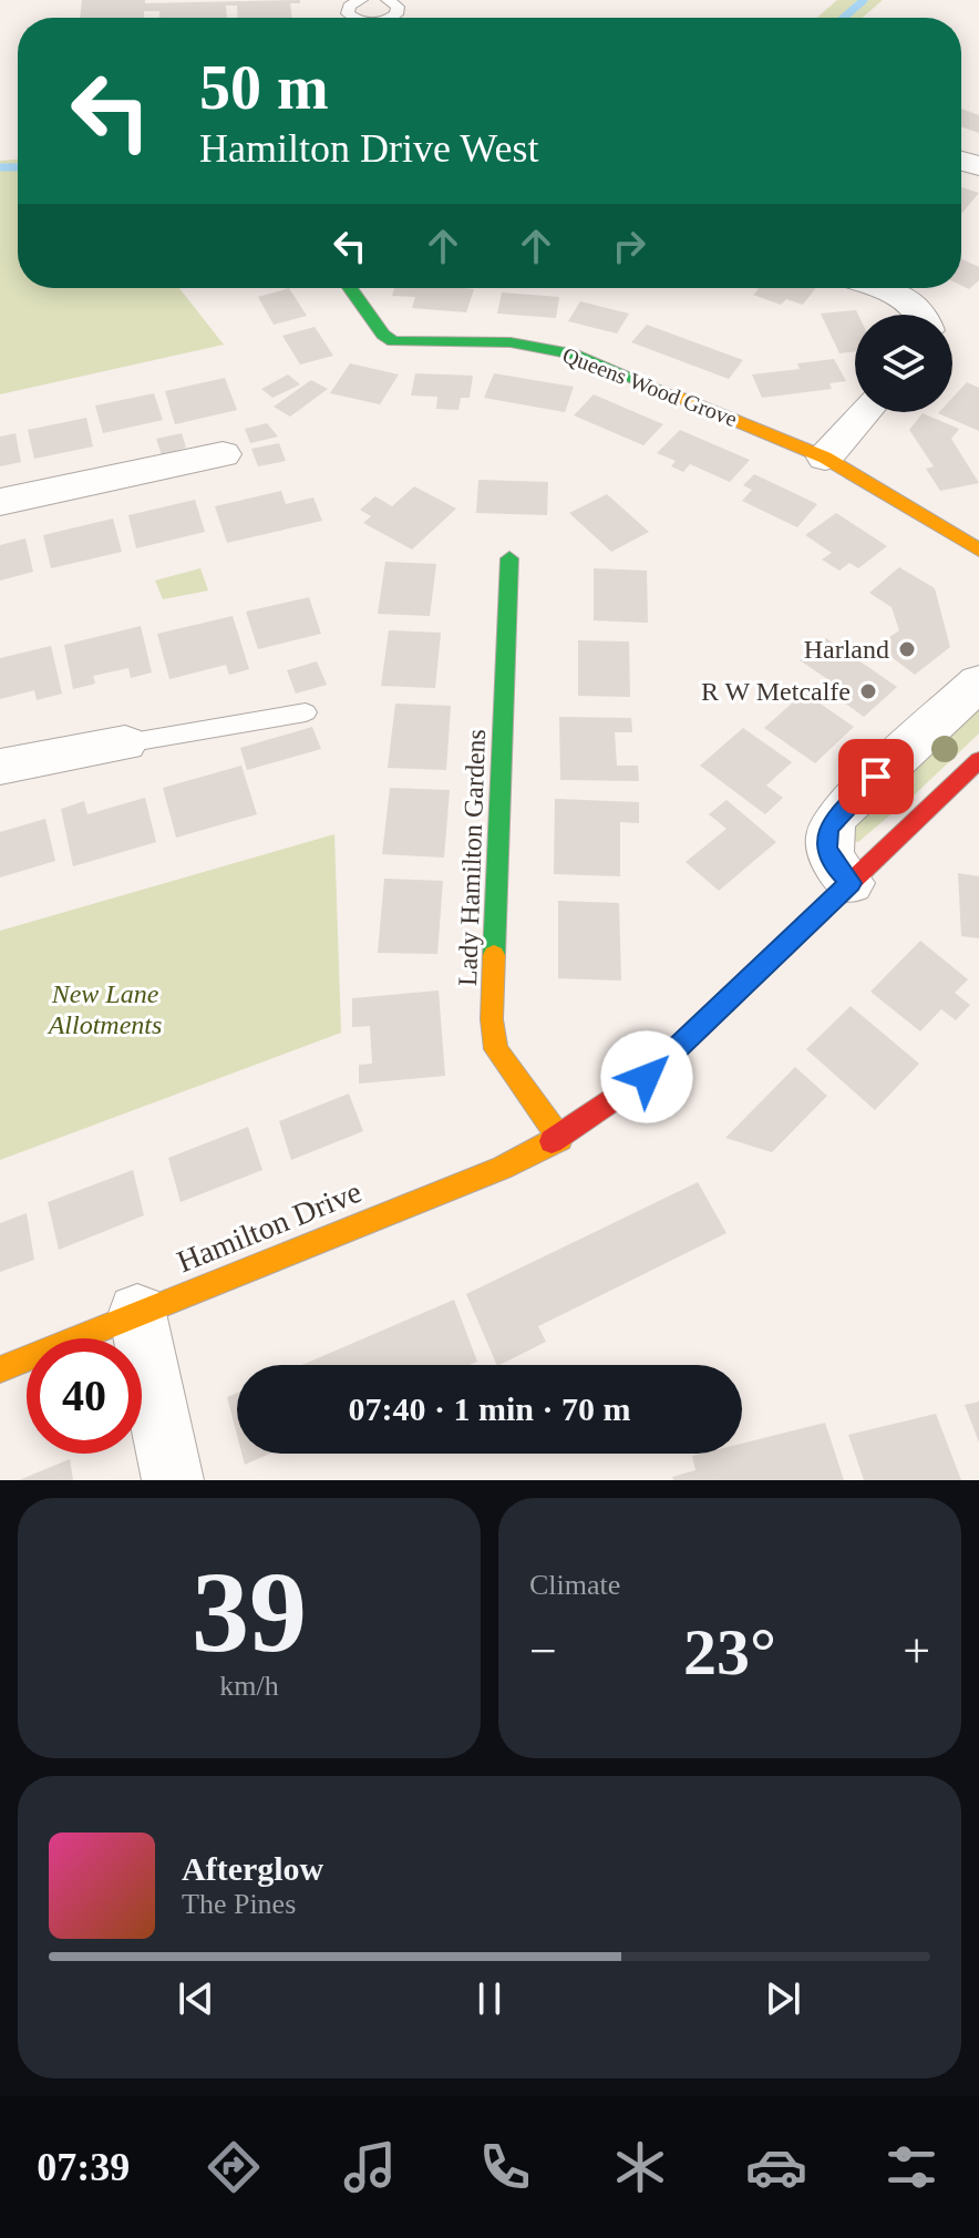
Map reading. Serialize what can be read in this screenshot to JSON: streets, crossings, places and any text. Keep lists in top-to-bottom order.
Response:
{
  "streets": {
    "street": ["Queens Wood Grove", "Lady Hamilton Gardens", "Hamilton Drive"]
  },
  "crossings": [
    ["Lady Hamilton Gardens", "Hamilton Drive"]
  ],
  "parks": ["New Lane Allotments"],
  "places": ["Harland", "R W Metcalfe"],
  "page": {
    "turn": ["50 m", "Hamilton Drive West"],
    "limit": "40",
    "trip": "07:40 · 1 min · 70 m",
    "tile": [
      ["39", "km/h"],
      "Climate"
    ],
    "heat": ["−", "23°", "+"],
    "song": ["Afterglow", "The Pines"],
    "tabs": "07:39"
  }
}
